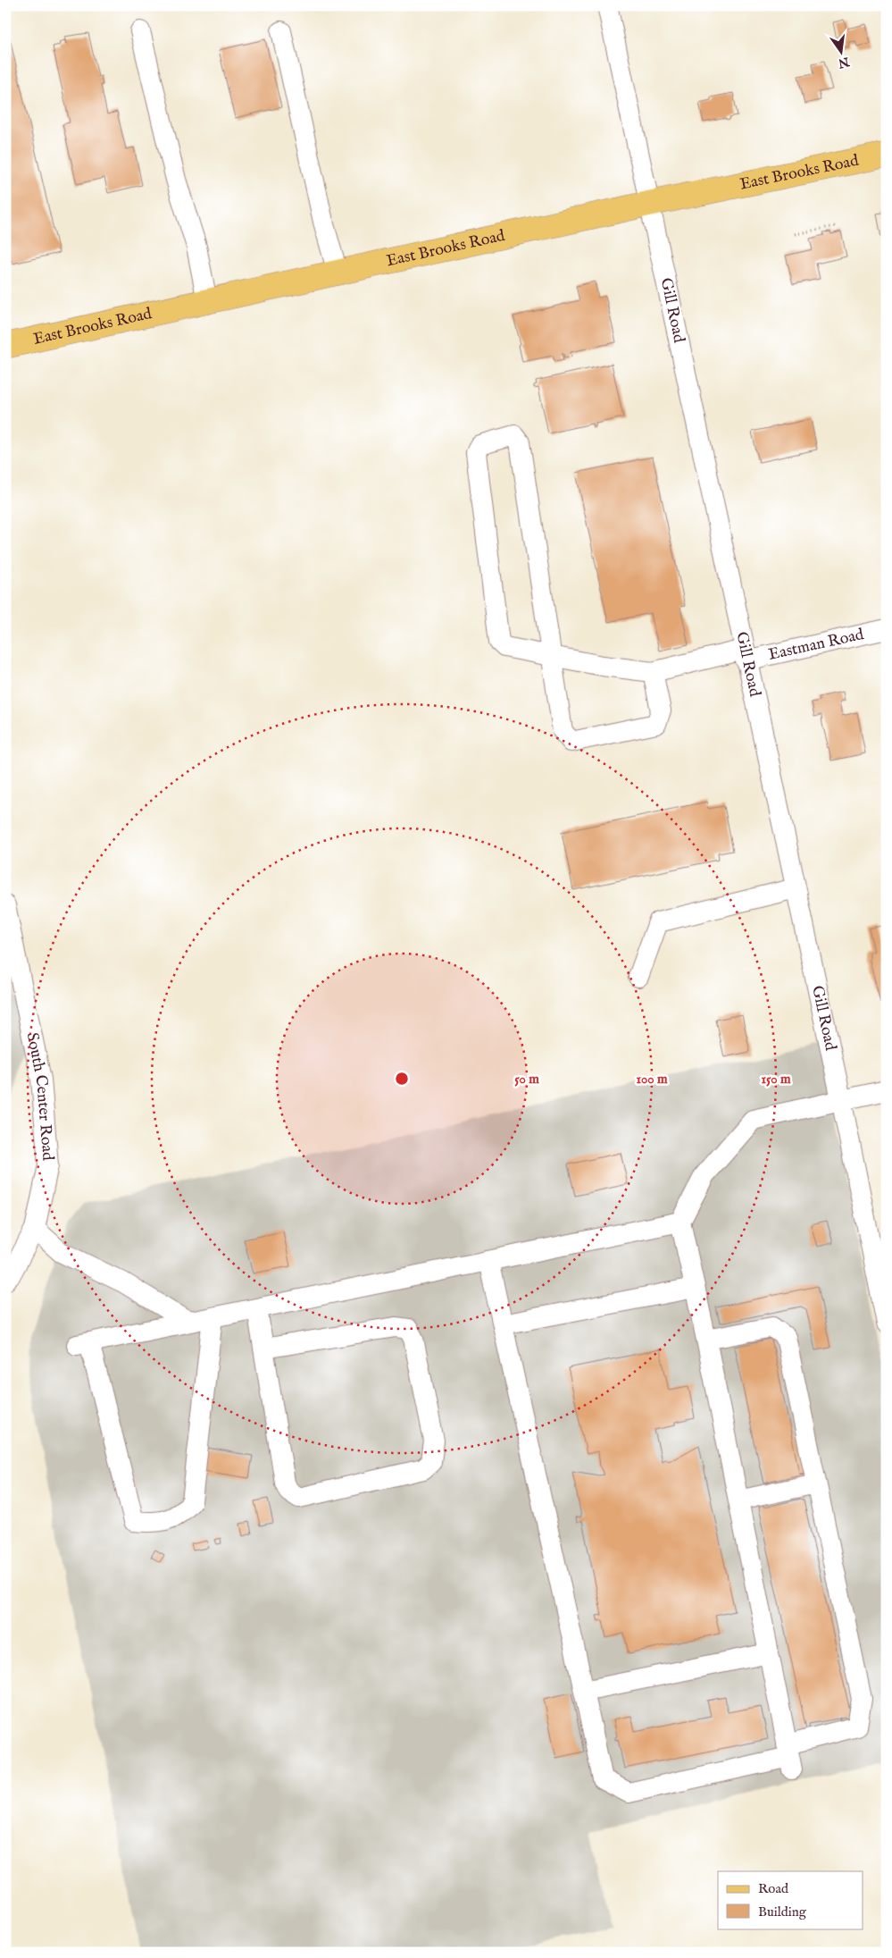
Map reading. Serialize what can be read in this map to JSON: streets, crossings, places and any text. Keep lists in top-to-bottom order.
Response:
{
  "streets": {
    "main road": ["East Brooks Road"],
    "street": ["Gill Road", "Eastman Road", "South Center Road"]
  },
  "crossings": [
    ["East Brooks Road", "Gill Road"],
    ["Gill Road", "Eastman Road"]
  ],
  "legend": ["Road", "Building"],
  "north": "bottom",
  "rings": ["50 m", "100 m", "150 m"]
}
